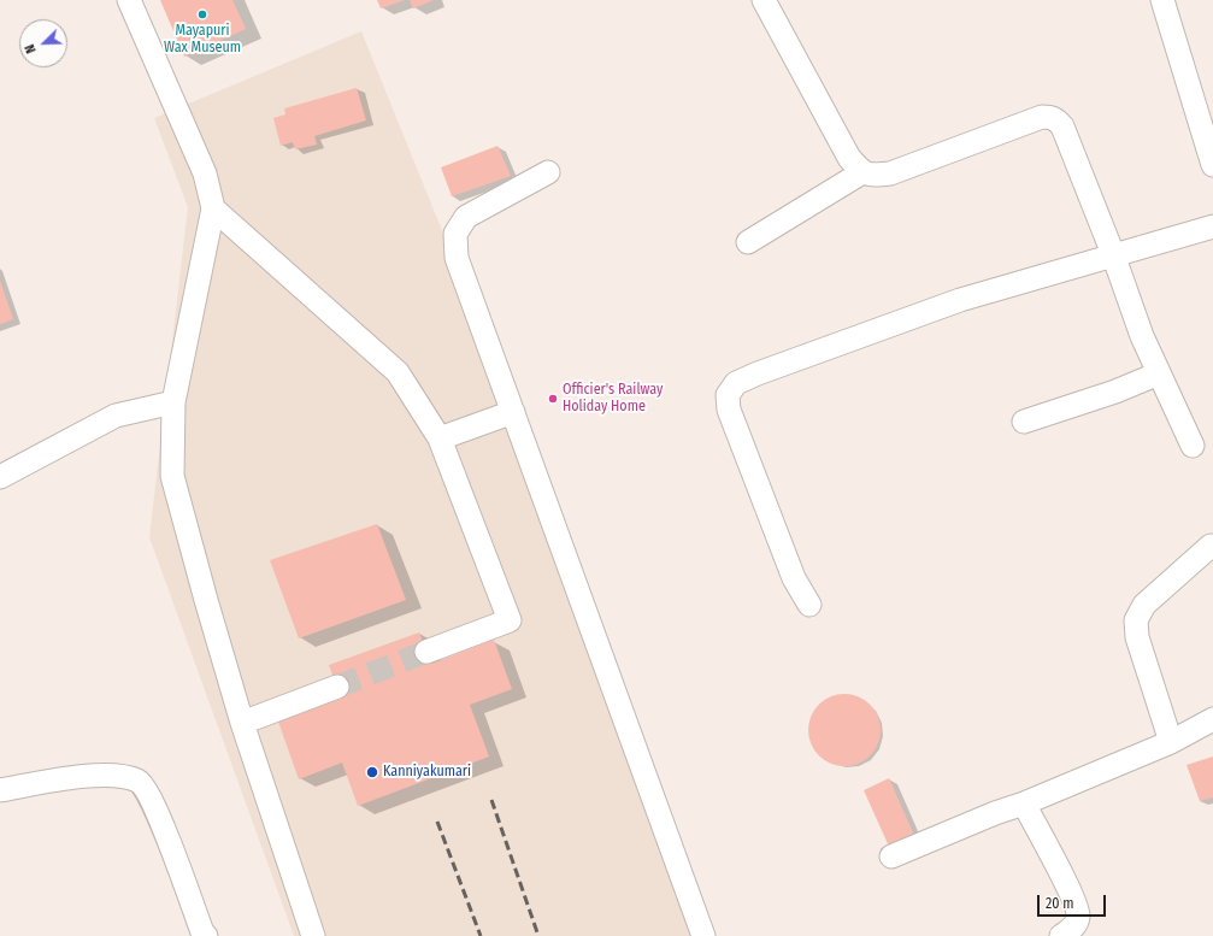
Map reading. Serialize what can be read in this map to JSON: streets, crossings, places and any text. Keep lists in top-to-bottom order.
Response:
{
  "places": ["Mayapuri Wax Museum", "Officier's Railway Holiday Home", "Kanniyakumari"],
  "scale_bar": "20 m",
  "north": "bottom left"
}
